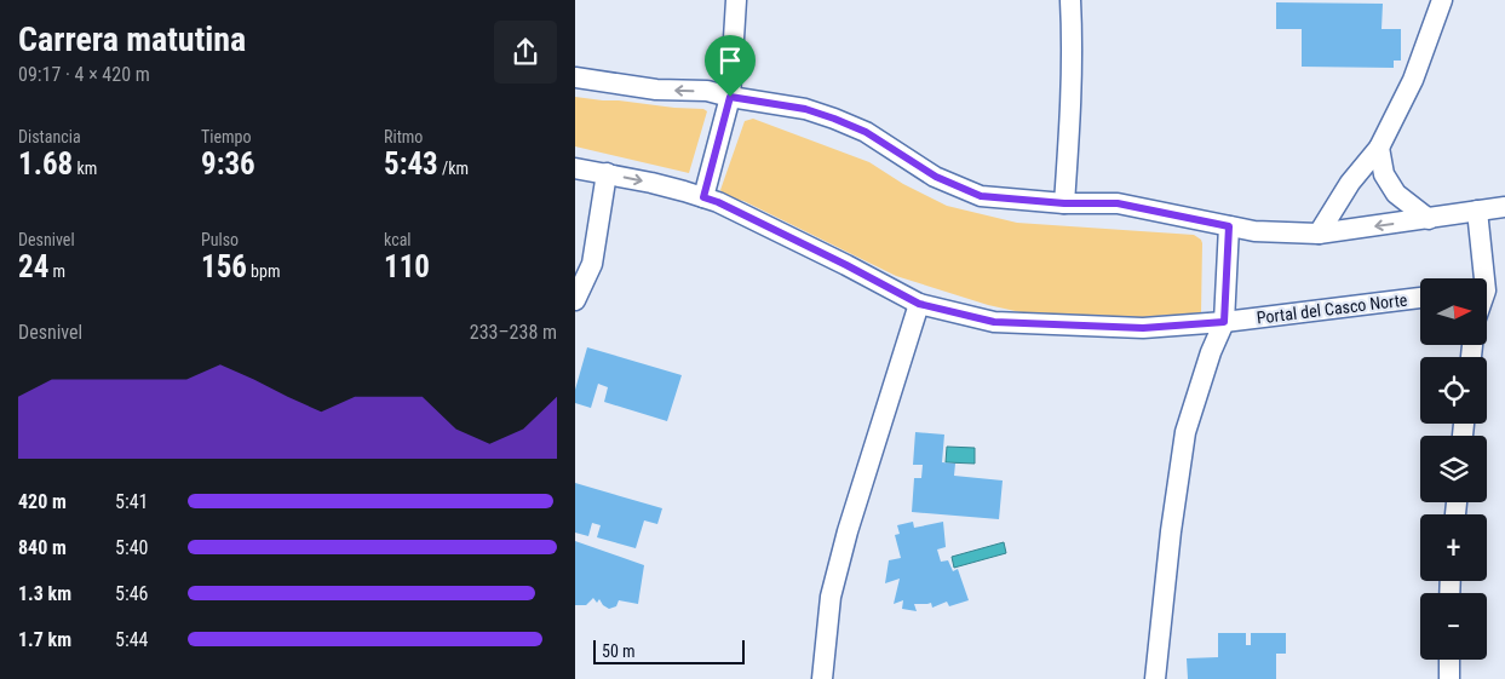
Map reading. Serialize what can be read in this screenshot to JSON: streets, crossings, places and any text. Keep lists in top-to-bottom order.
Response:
{
  "streets": {
    "street": ["Portal del Casco Norte"]
  },
  "scale_bar": "50 m",
  "north": "right",
  "page": {
    "heading": ["Carrera matutina", "09:17 · 4 × 420 m"],
    "stats": [
      ["Distancia", "1.68 km"],
      ["Tiempo", "9:36"],
      ["Ritmo", "5:43 /km"],
      ["Desnivel", "24 m"],
      ["Pulso", "156 bpm"],
      ["kcal", "110"]
    ],
    "map_buttons": ["+", "−"],
    "chart": ["Desnivel", "233–238 m"],
    "list": [
      {
        "name": "420 m",
        "note": "5:41"
      },
      {
        "name": "840 m",
        "note": "5:40"
      },
      {
        "name": "1.3 km",
        "note": "5:46"
      },
      {
        "name": "1.7 km",
        "note": "5:44"
      }
    ],
    "scale": "50 m"
  }
}
